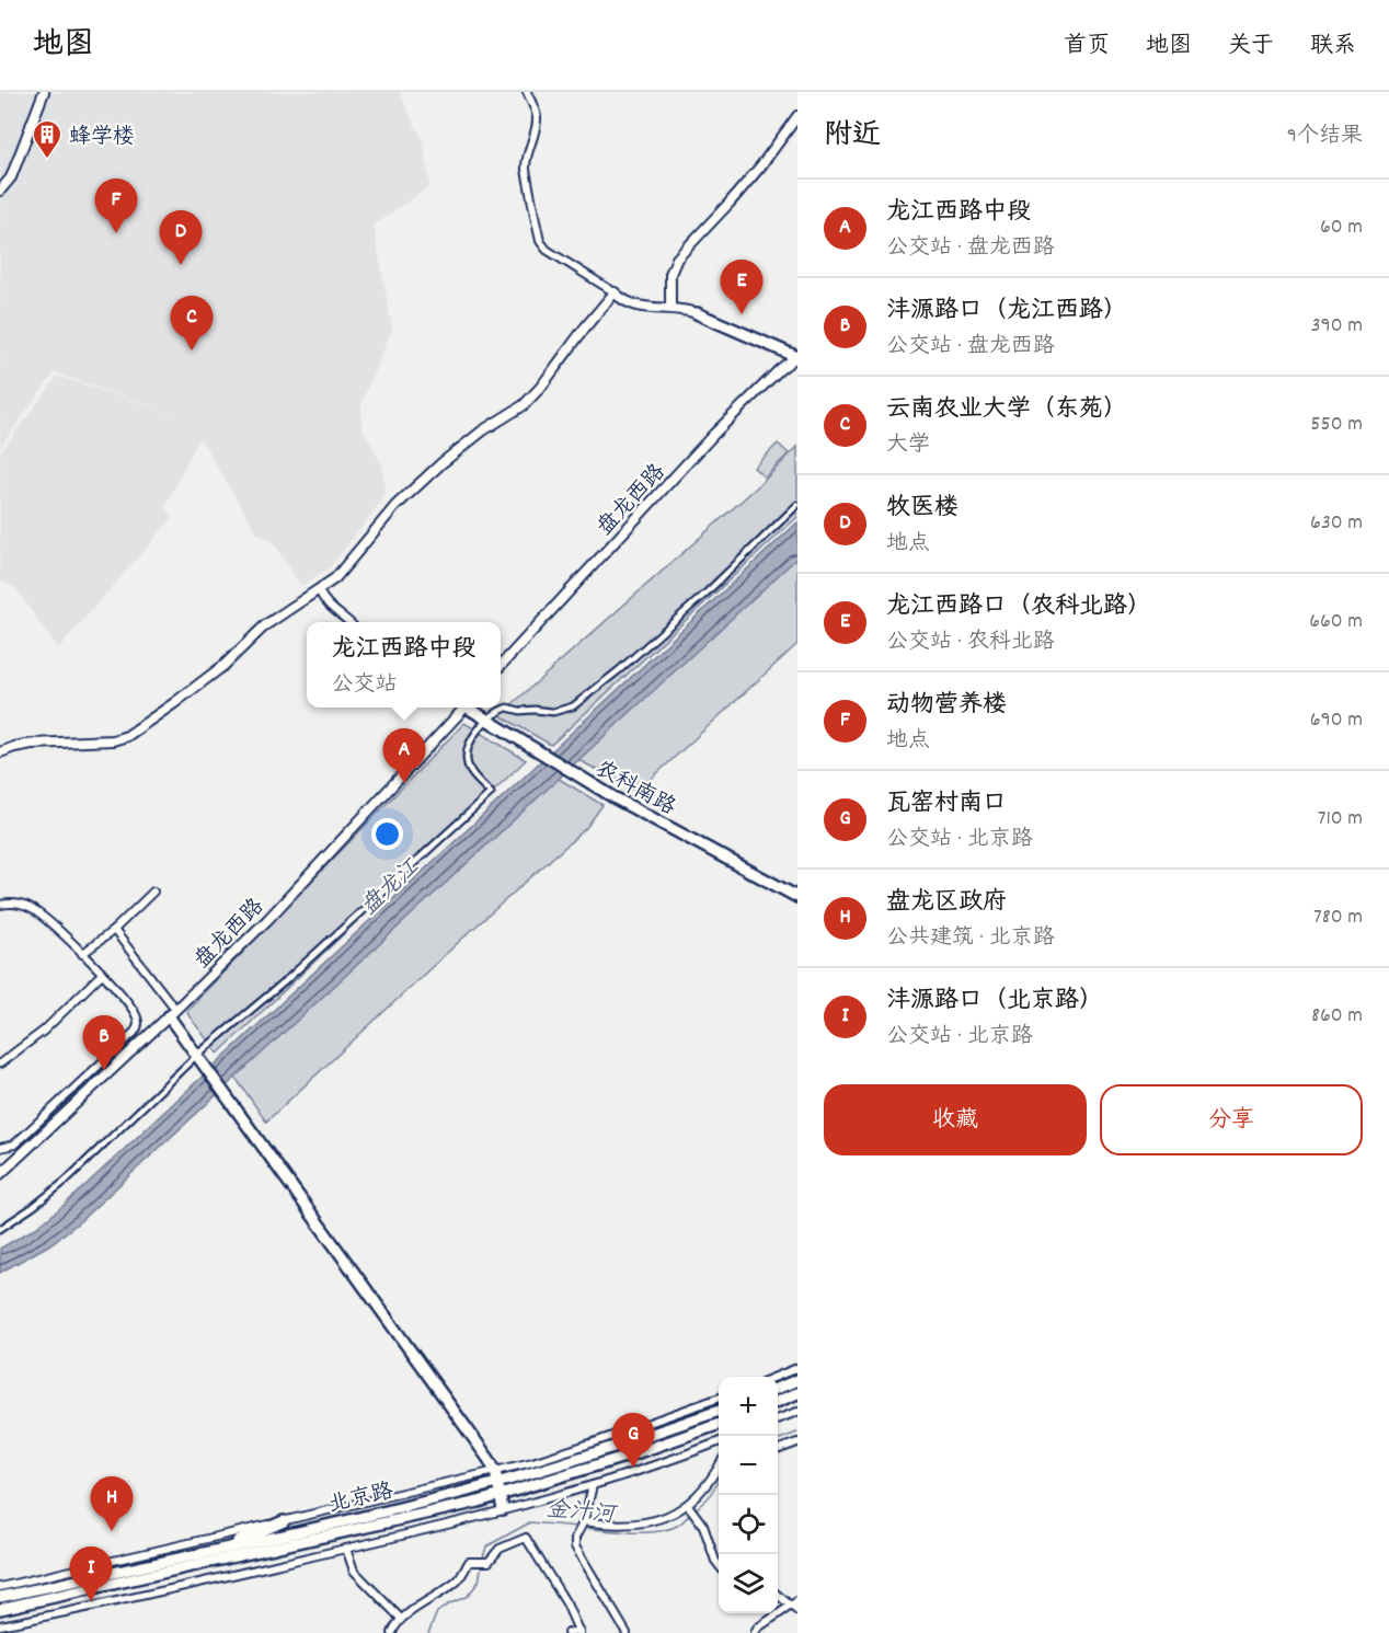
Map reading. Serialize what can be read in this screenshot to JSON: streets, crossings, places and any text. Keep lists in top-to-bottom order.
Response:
{
  "streets": {
    "main road": ["农科南路", "北京路"],
    "street": ["盘龙西路"]
  },
  "water": ["盘龙江", "金汁河"],
  "places": {
    "building": ["蜂学楼"]
  },
  "page": {
    "header": "地图",
    "nav": [
      "首页",
      "地图",
      "关于",
      "联系"
    ],
    "heading": ["附近", "9个结果"],
    "list": [
      {
        "mark": "A",
        "name": "龙江西路中段",
        "note": "公交站 · 盘龙西路",
        "value": "60 m"
      },
      {
        "mark": "B",
        "name": "沣源路口（龙江西路）",
        "note": "公交站 · 盘龙西路",
        "value": "390 m"
      },
      {
        "mark": "C",
        "name": "云南农业大学（东苑）",
        "note": "大学",
        "value": "550 m"
      },
      {
        "mark": "D",
        "name": "牧医楼",
        "note": "地点",
        "value": "630 m"
      },
      {
        "mark": "E",
        "name": "龙江西路口（农科北路）",
        "note": "公交站 · 农科北路",
        "value": "660 m"
      },
      {
        "mark": "F",
        "name": "动物营养楼",
        "note": "地点",
        "value": "690 m"
      },
      {
        "mark": "G",
        "name": "瓦窑村南口",
        "note": "公交站 · 北京路",
        "value": "710 m"
      },
      {
        "mark": "H",
        "name": "盘龙区政府",
        "note": "公共建筑 · 北京路",
        "value": "780 m"
      },
      {
        "mark": "I",
        "name": "沣源路口（北京路）",
        "note": "公交站 · 北京路",
        "value": "860 m"
      }
    ],
    "pins": [
      "F",
      "D",
      "E",
      "C",
      "A",
      "B",
      "G",
      "H",
      "I"
    ],
    "popup": ["龙江西路中段", "公交站"],
    "buttons": ["收藏", "分享"],
    "map_buttons": ["+", "−"]
  }
}
